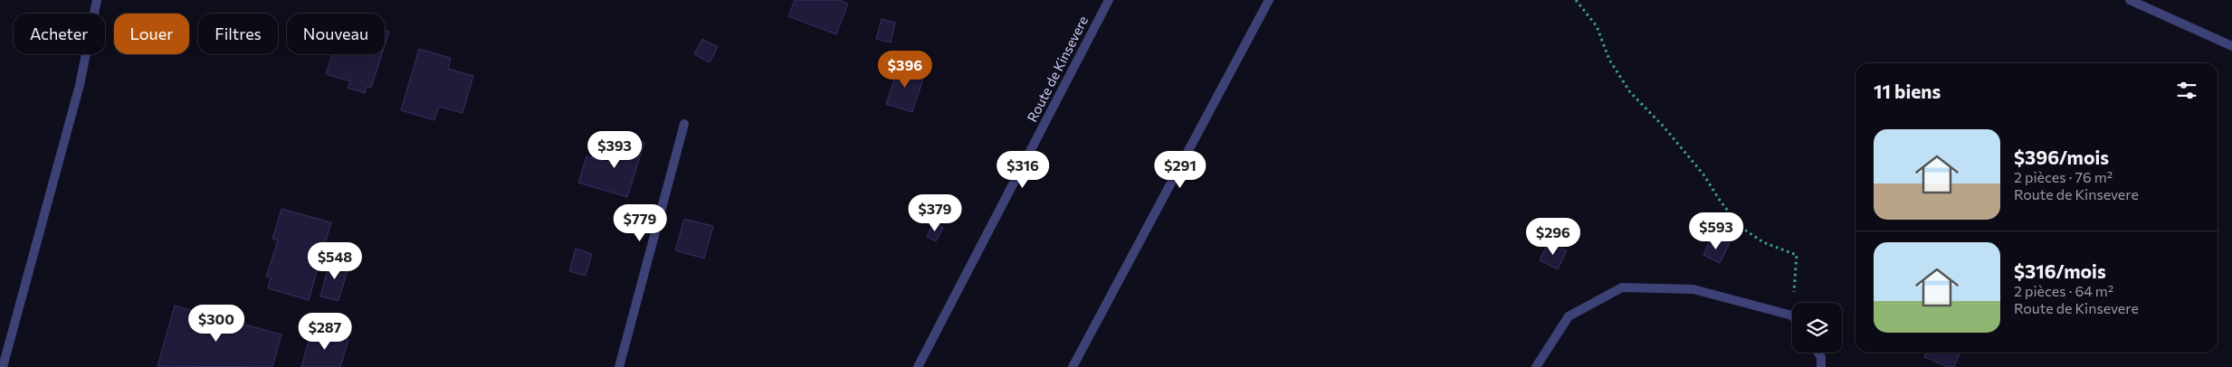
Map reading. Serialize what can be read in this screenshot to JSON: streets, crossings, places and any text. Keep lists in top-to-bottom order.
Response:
{
  "streets": {
    "street": ["Route de Kinsevere"]
  },
  "page": {
    "chip": [
      "Acheter",
      "Louer",
      "Filtres",
      "Nouveau"
    ],
    "price": [
      "$396",
      "$393",
      "$316",
      "$291",
      "$379",
      "$779",
      "$593",
      "$296",
      "$548",
      "$300",
      "$287"
    ],
    "heading": "11 biens",
    "list": [
      {
        "name": "$396/mois",
        "note": "2 pièces · 76 m² · Route de Kinsevere"
      },
      {
        "name": "$316/mois",
        "note": "2 pièces · 64 m² · Route de Kinsevere"
      }
    ]
  }
}
